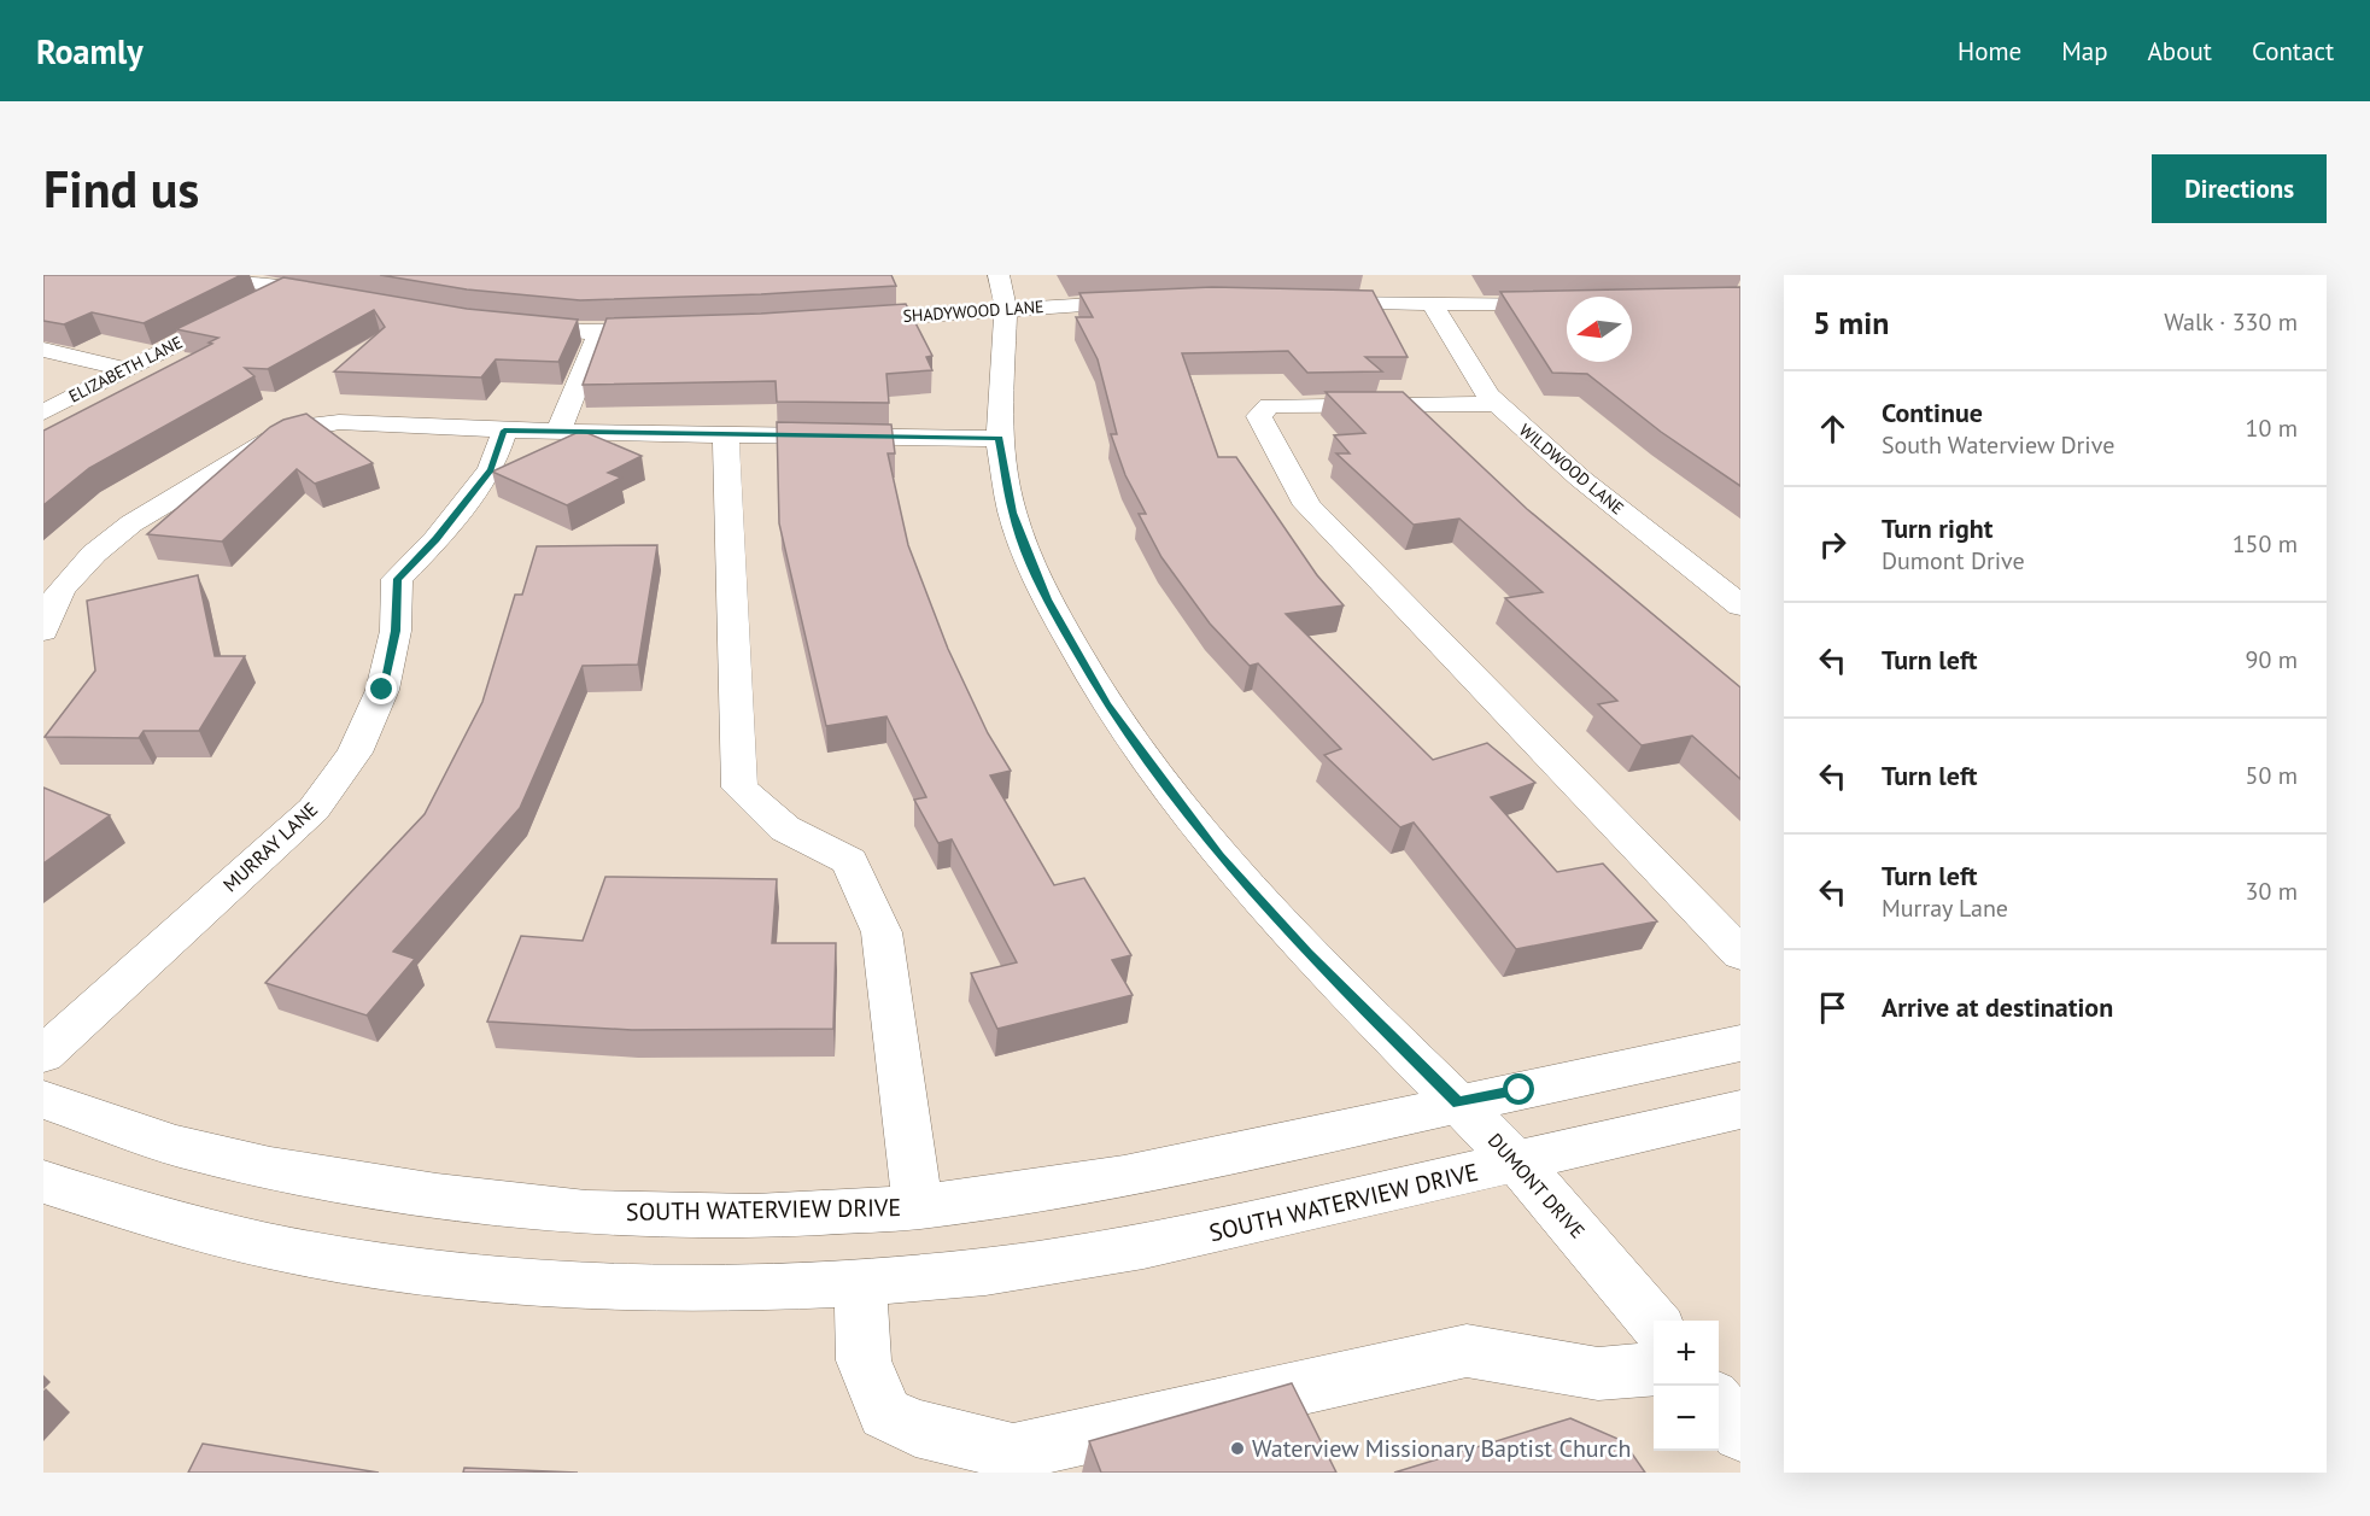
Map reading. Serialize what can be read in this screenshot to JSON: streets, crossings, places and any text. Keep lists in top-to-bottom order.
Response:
{
  "streets": {
    "street": [
      "SHADYWOOD LANE",
      "ELIZABETH LANE",
      "WILDWOOD LANE",
      "MURRAY LANE",
      "DUMONT DRIVE",
      "SOUTH WATERVIEW DRIVE"
    ]
  },
  "crossings": [
    ["SHADYWOOD LANE", "DUMONT DRIVE"],
    ["DUMONT DRIVE", "SOUTH WATERVIEW DRIVE"]
  ],
  "places": ["Waterview Missionary Baptist Church"],
  "north": "left",
  "page": {
    "header": "Roamly",
    "nav": [
      "Home",
      "Map",
      "About",
      "Contact"
    ],
    "buttons": "Directions",
    "title": "Find us",
    "heading": ["5 min", "Walk · 330 m"],
    "list": [
      ["Continue", "South Waterview Drive", "10 m"],
      ["Turn right", "Dumont Drive", "150 m"],
      ["Turn left", "90 m"],
      ["Turn left", "50 m"],
      ["Turn left", "Murray Lane", "30 m"],
      "Arrive at destination"
    ],
    "map_buttons": ["+", "−"]
  }
}
